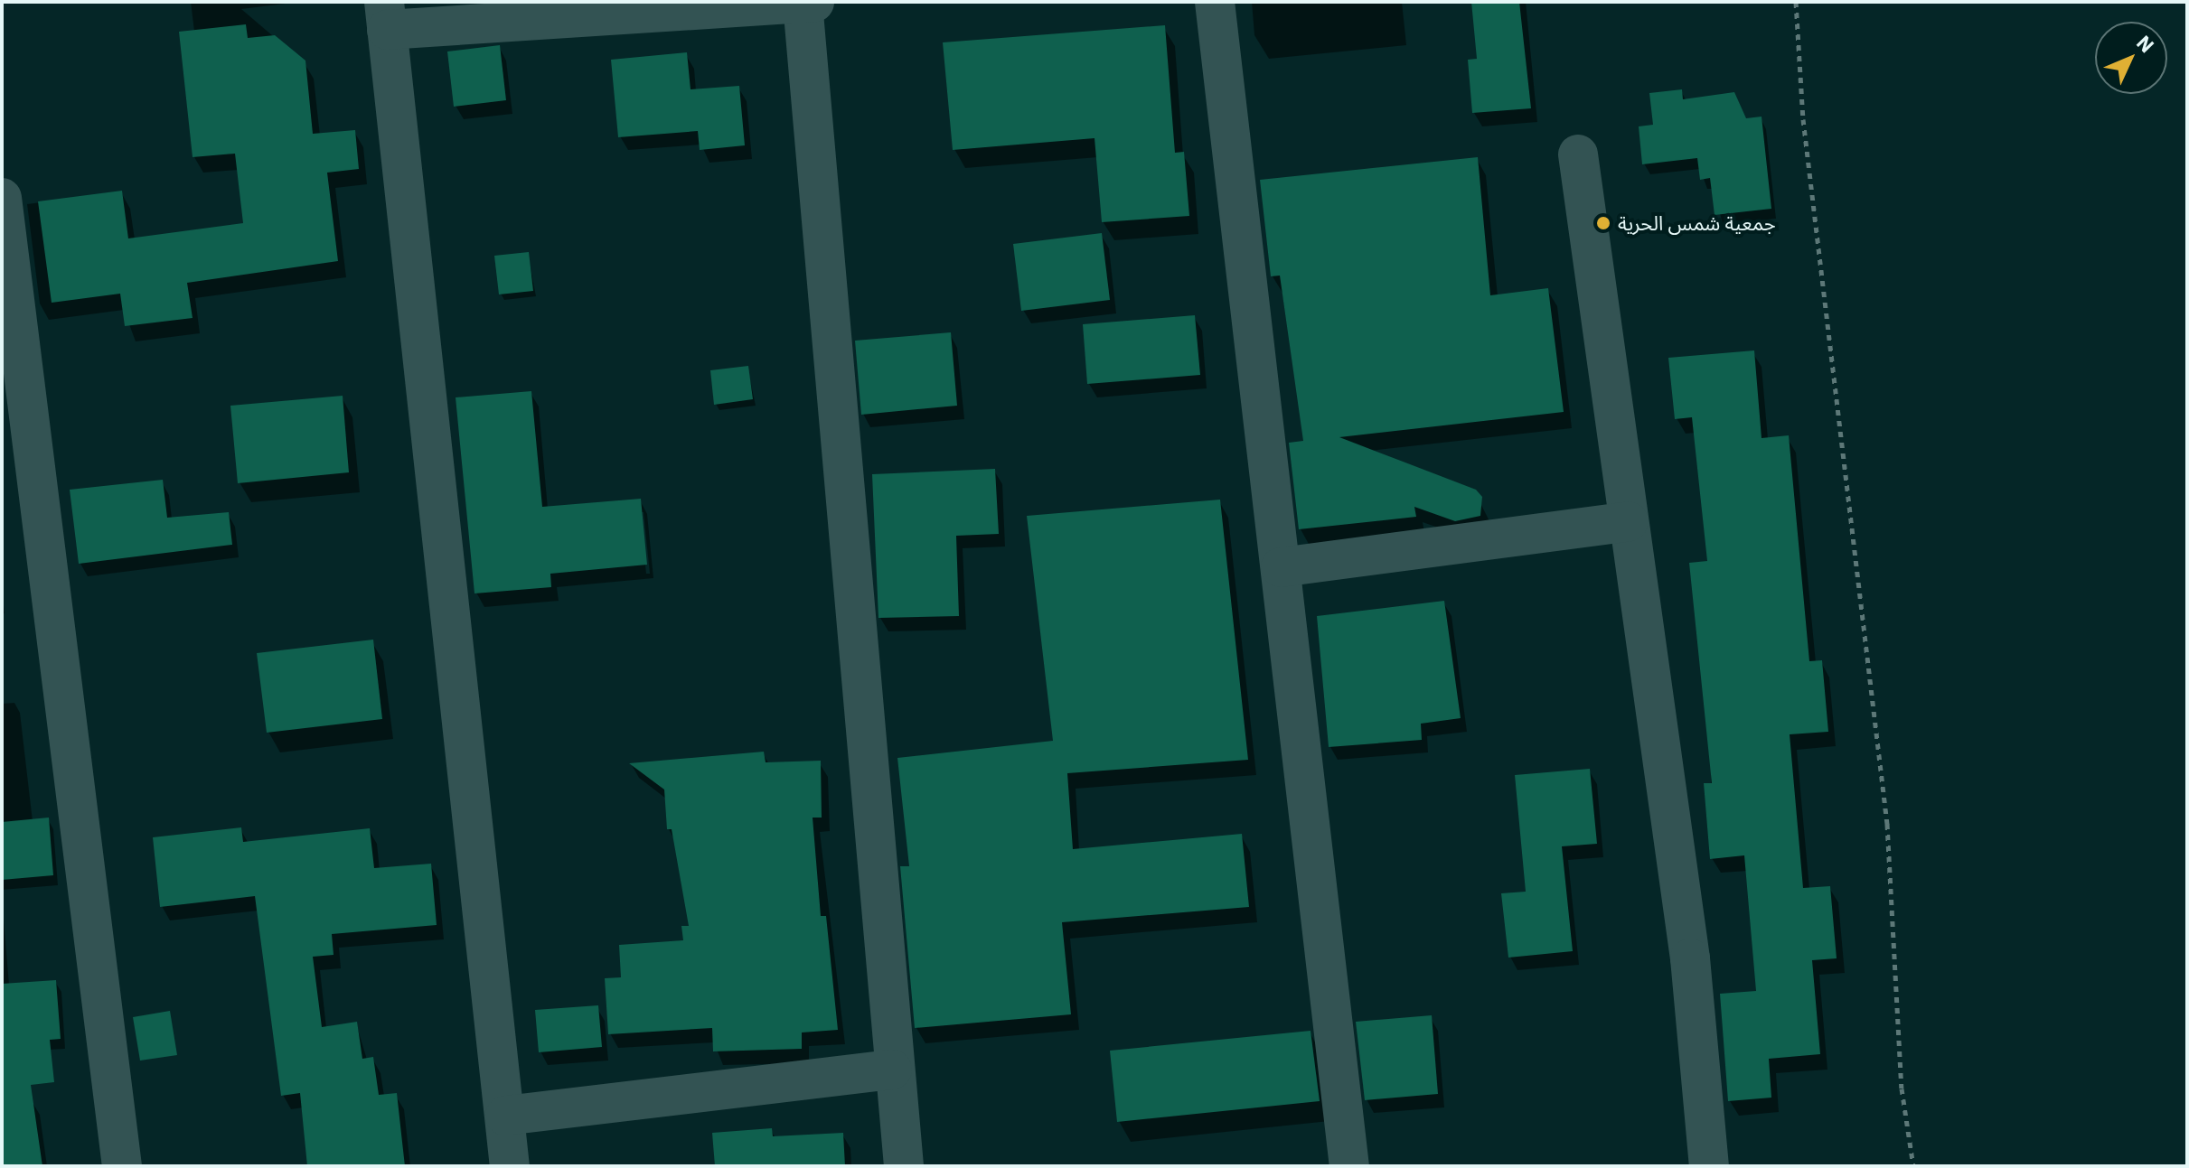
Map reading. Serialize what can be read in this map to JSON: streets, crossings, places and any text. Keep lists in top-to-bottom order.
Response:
{
  "places": ["جمعية شمس الحرية"],
  "north": "top right"
}
